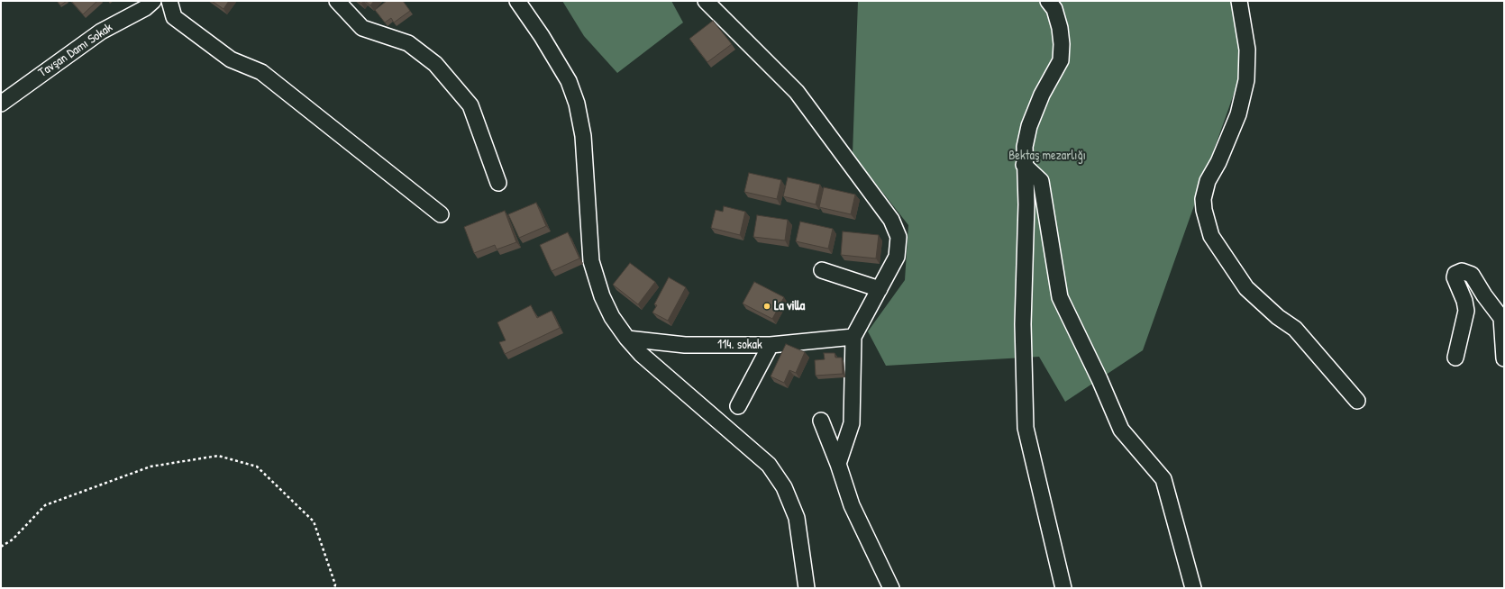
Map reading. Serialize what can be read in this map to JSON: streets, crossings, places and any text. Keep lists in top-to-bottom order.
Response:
{
  "streets": {
    "street": ["Tavşan Damı Sokak", "114. sokak"]
  },
  "parks": ["Bektaş mezarlığı"],
  "places": ["La villa"]
}
